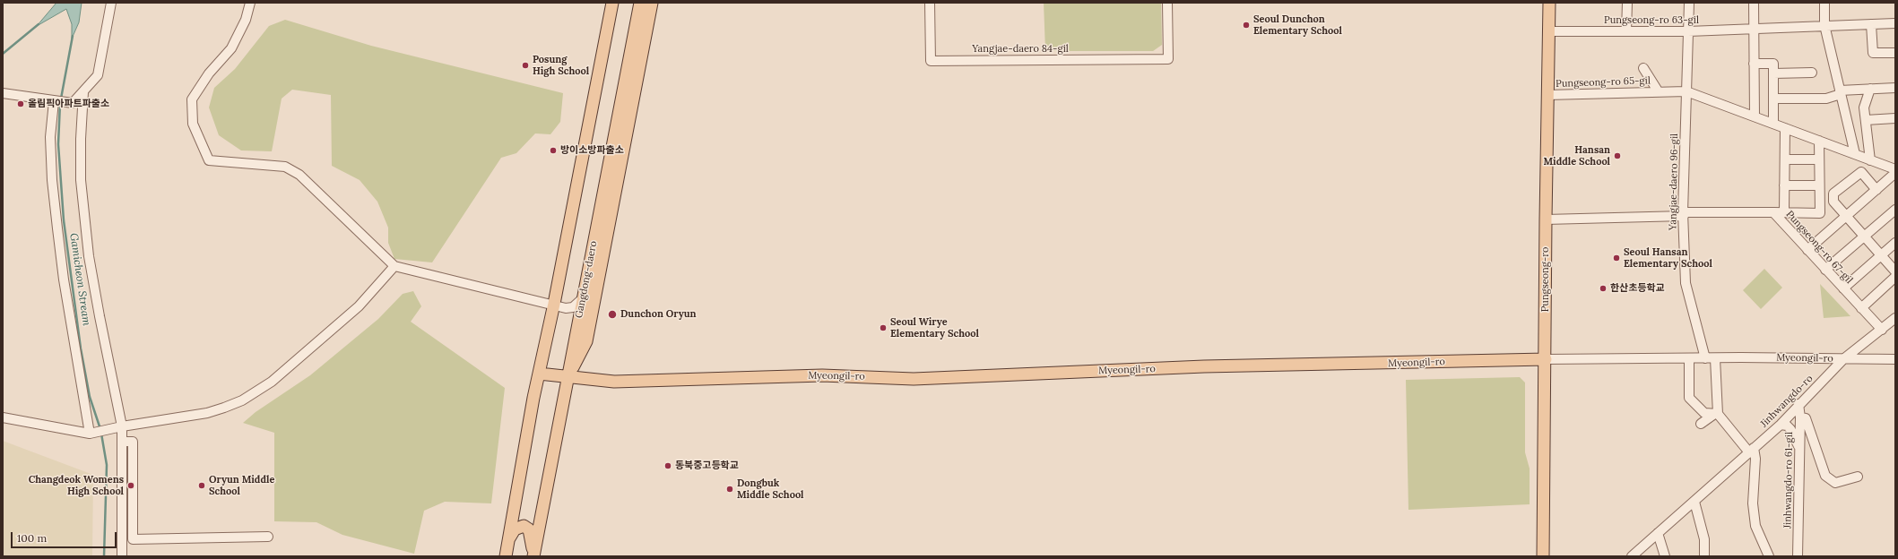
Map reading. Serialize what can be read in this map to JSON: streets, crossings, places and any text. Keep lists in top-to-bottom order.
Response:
{
  "streets": {
    "main road": ["Gangdong-daero", "Pungseong-ro", "Myeongil-ro"],
    "street": [
      "Pungseong-ro 63-gil",
      "Yangjae-daero 84-gil",
      "Pungseong-ro 65-gil",
      "Yangjae-daero 96-gil",
      "Pungseong-ro 67-gil",
      "Jinhwangdo-ro",
      "Jinhwangdo-ro 61-gil"
    ]
  },
  "crossings": [
    ["Pungseong-ro 63-gil", "Yangjae-daero 96-gil"],
    ["Pungseong-ro 63-gil", "Pungseong-ro"],
    ["Pungseong-ro 65-gil", "Yangjae-daero 96-gil"],
    ["Pungseong-ro 65-gil", "Pungseong-ro"],
    ["Yangjae-daero 96-gil", "Pungseong-ro 67-gil"],
    ["Yangjae-daero 96-gil", "Myeongil-ro"],
    ["Pungseong-ro 67-gil", "Pungseong-ro"],
    ["Pungseong-ro 67-gil", "Jinhwangdo-ro"],
    ["Gangdong-daero", "Myeongil-ro"],
    ["Pungseong-ro", "Myeongil-ro"],
    ["Myeongil-ro", "Jinhwangdo-ro"],
    ["Jinhwangdo-ro", "Jinhwangdo-ro 61-gil"]
  ],
  "water": ["Gamicheon Stream"],
  "places": [
    "Seoul Dunchon Elementary School",
    "Posung High School",
    "올림픽아파트파출소",
    "방이소방파출소",
    "Hansan Middle School",
    "Seoul Hansan Elementary School",
    "한산초등학교",
    "Dunchon Oryun",
    "Seoul Wirye Elementary School",
    "동북중고등학교",
    "Changdeok Womens High School",
    "Oryun Middle School",
    "Dongbuk Middle School"
  ],
  "scale_bar": "100 m"
}
